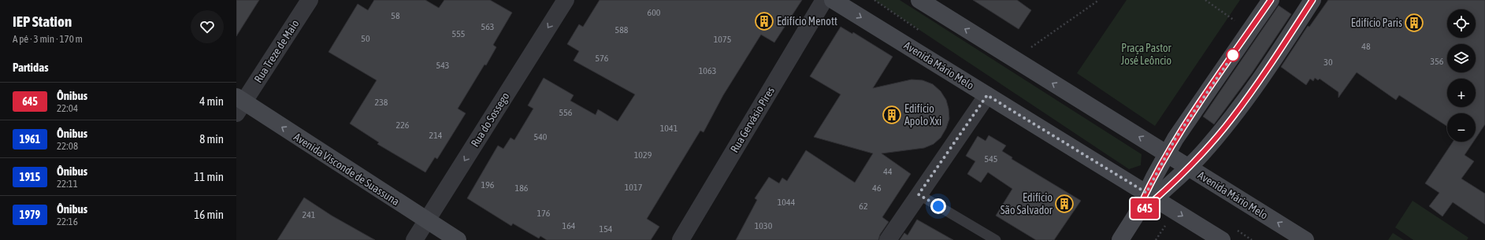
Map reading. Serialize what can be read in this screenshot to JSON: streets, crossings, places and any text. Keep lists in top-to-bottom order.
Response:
{
  "streets": {
    "main road": ["Avenida Mário Melo", "Avenida Visconde de Suassuna"],
    "street": ["Rua Treze de Maio", "Rua do Sossego", "Rua Gervásio Pires"]
  },
  "crossings": [
    ["Rua Treze de Maio", "Avenida Visconde de Suassuna"],
    ["Rua do Sossego", "Avenida Visconde de Suassuna"]
  ],
  "one_way": ["Rua do Sossego", "Avenida Visconde de Suassuna"],
  "parks": ["Praça Pastor José Leôncio"],
  "places": {
    "building": [
      "Edifício Menott",
      "Edifício Paris",
      "Edifício Apolo Xxi",
      "Edifício São Salvador"
    ]
  },
  "lines": ["bus line 645"],
  "house_numbers": [
    "600",
    "58",
    "563",
    "588",
    "555",
    "50",
    "1075",
    "48",
    "576",
    "356",
    "30",
    "543",
    "1063",
    "238",
    "556",
    "226",
    "1041",
    "214",
    "540",
    "1029",
    "545",
    "44",
    "196",
    "1017",
    "186",
    "46",
    "1044",
    "62",
    "176",
    "241",
    "164",
    "1030",
    "154"
  ],
  "page": {
    "heading": [
      ["IEP Station", "A pé · 3 min · 170 m"],
      "Partidas"
    ],
    "on_map": "645",
    "map_buttons": ["+", "−"],
    "list": [
      {
        "mark": "645",
        "name": "Ônibus",
        "note": "22:04",
        "value": "4 min"
      },
      {
        "mark": "1961",
        "name": "Ônibus",
        "note": "22:08",
        "value": "8 min"
      },
      {
        "mark": "1915",
        "name": "Ônibus",
        "note": "22:11",
        "value": "11 min"
      },
      {
        "mark": "1979",
        "name": "Ônibus",
        "note": "22:16",
        "value": "16 min"
      }
    ]
  }
}
